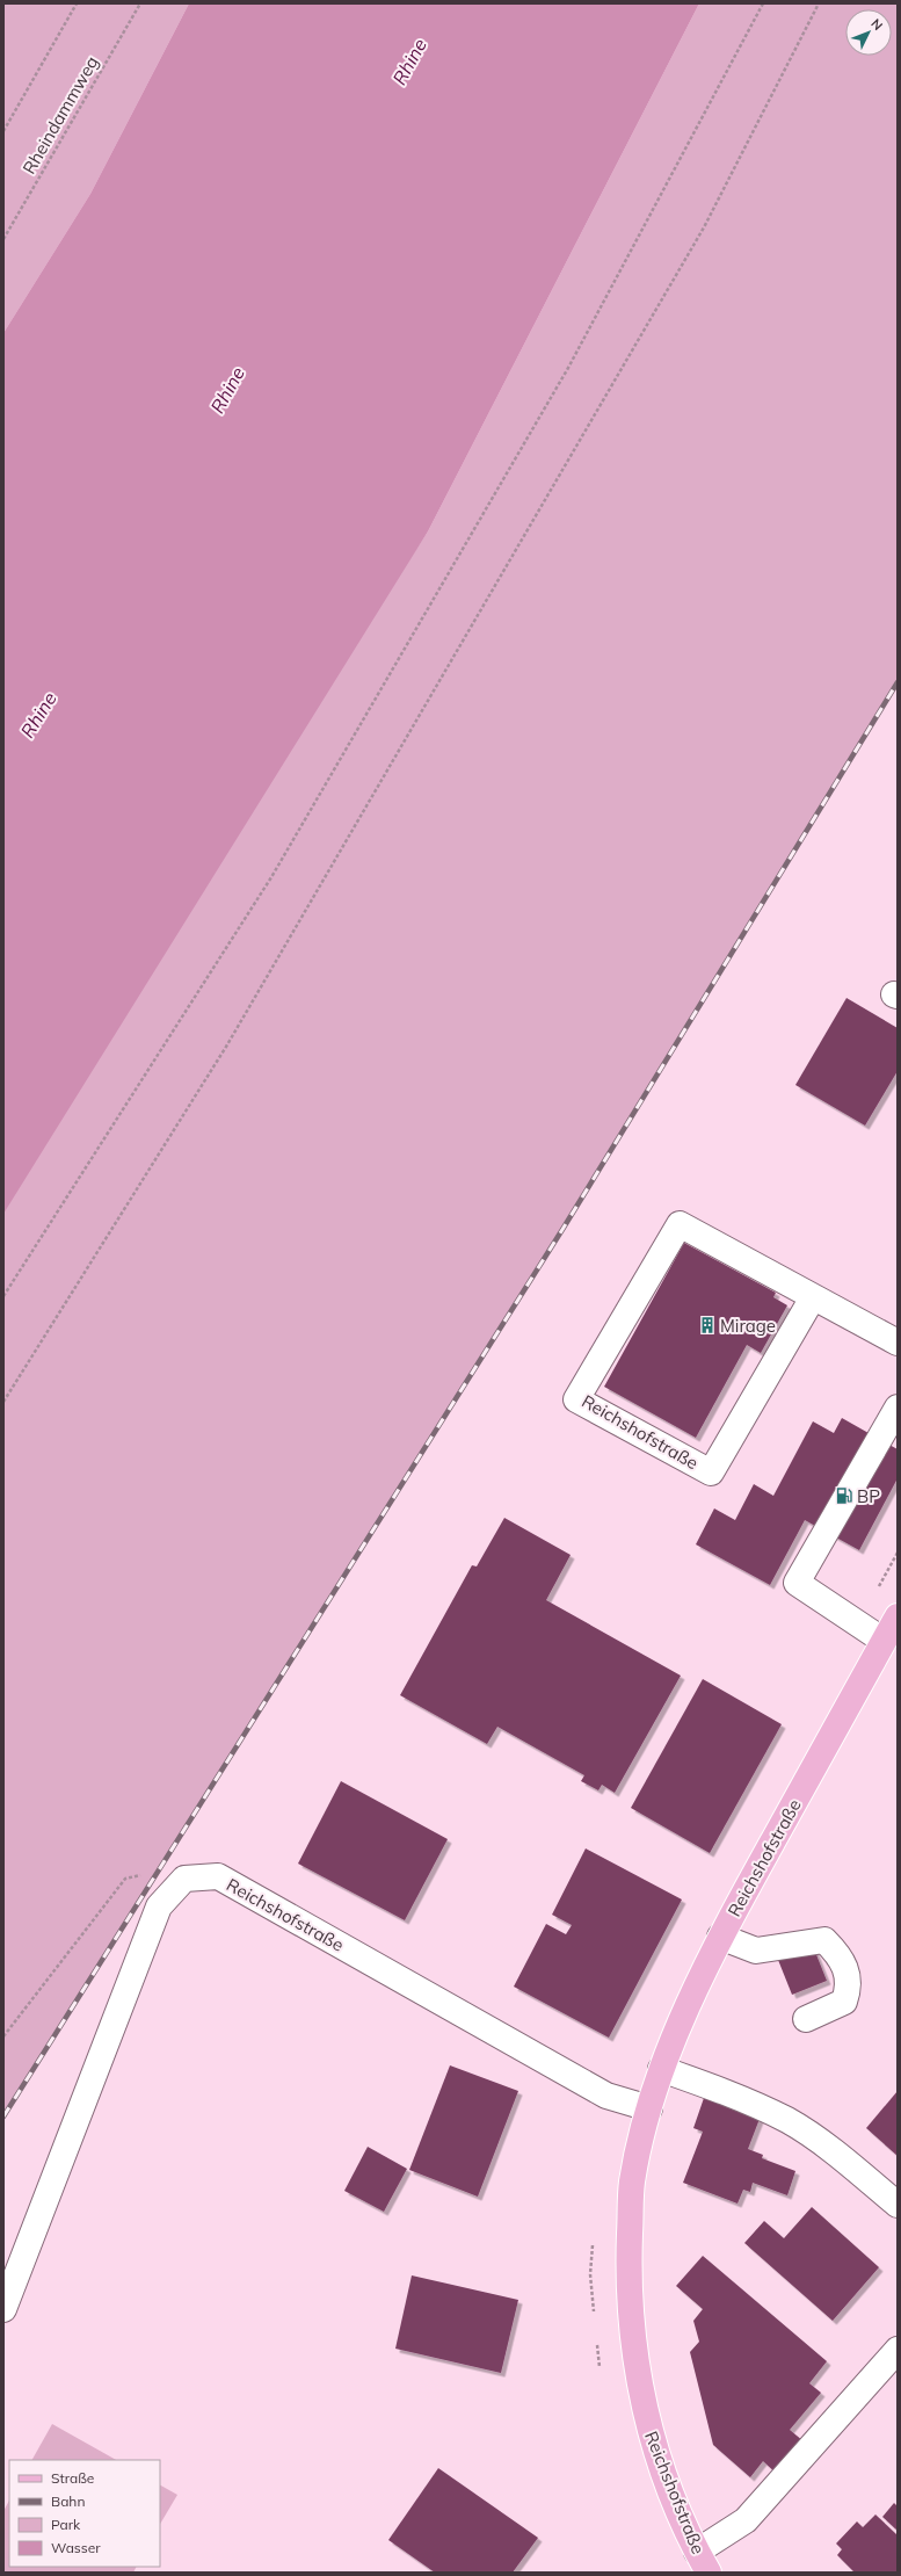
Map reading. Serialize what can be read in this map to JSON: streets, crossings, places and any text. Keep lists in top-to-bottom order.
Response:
{
  "streets": {
    "main road": ["Reichshofstraße"],
    "path": ["Rheindammweg"]
  },
  "water": ["Rhine"],
  "places": {
    "building": ["Mirage"],
    "fuel station": ["BP"]
  },
  "legend": [
    "Straße",
    "Bahn",
    "Park",
    "Wasser"
  ],
  "north": "top right"
}
